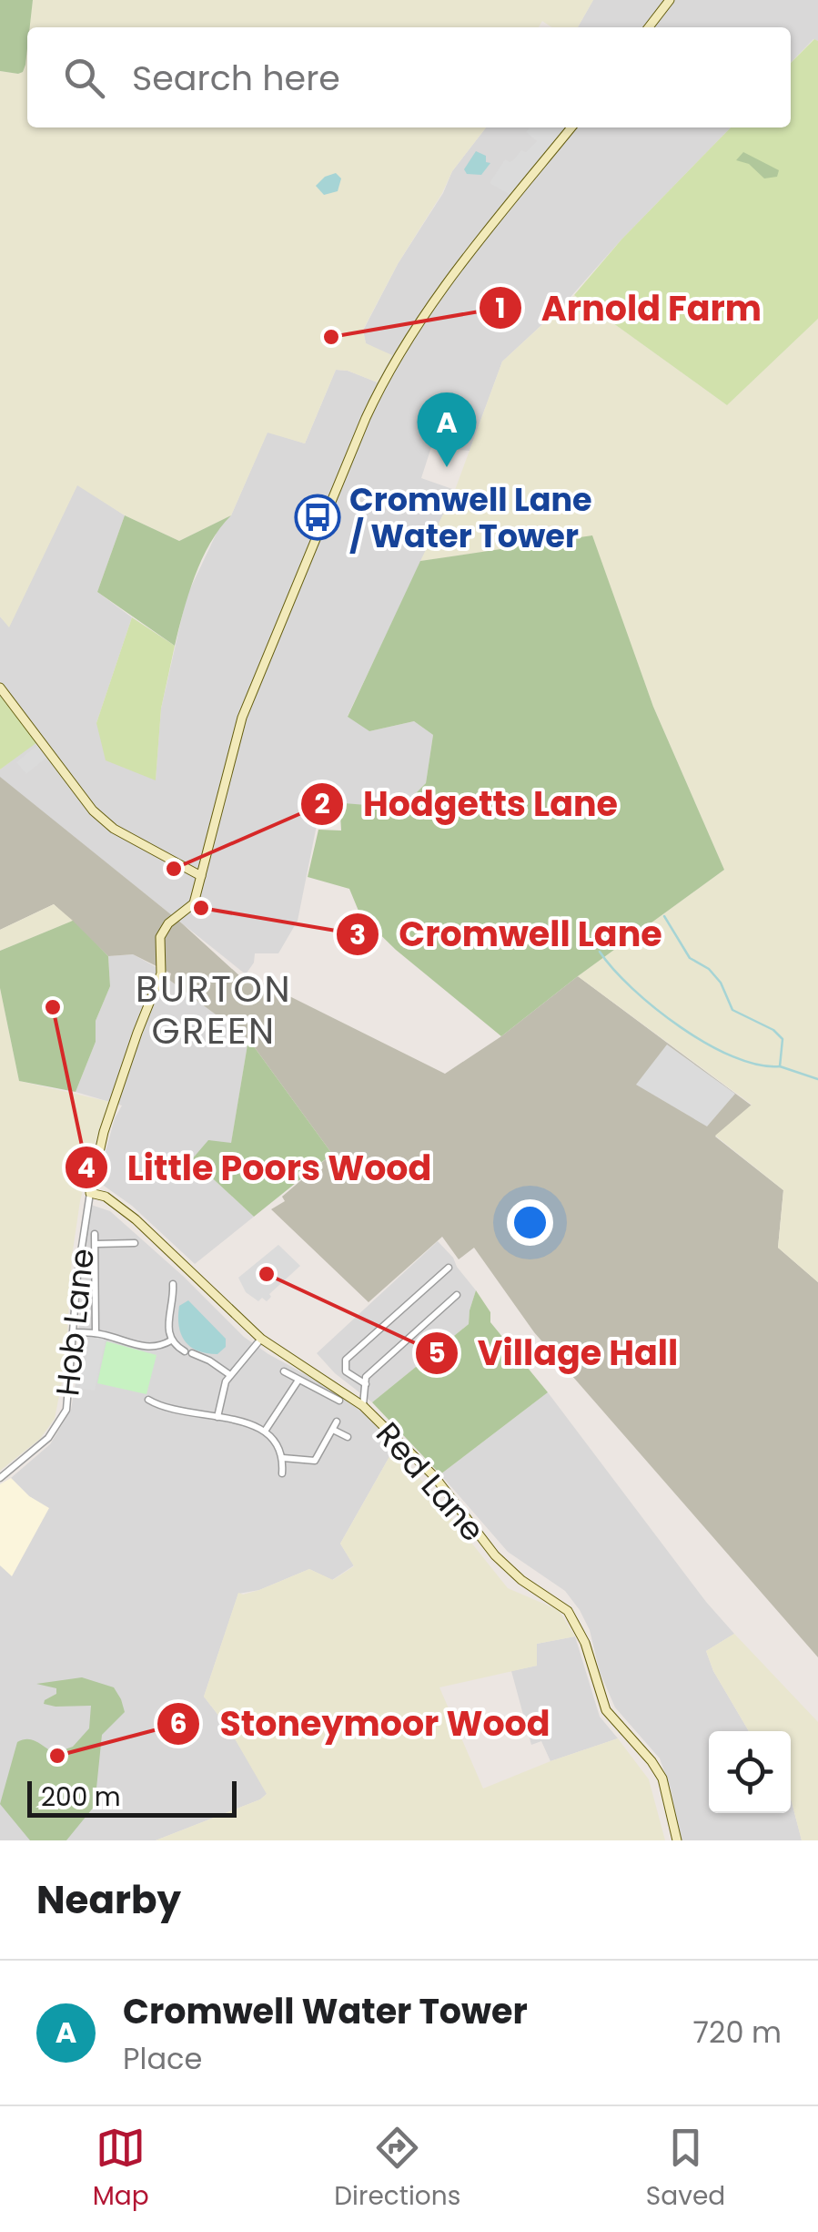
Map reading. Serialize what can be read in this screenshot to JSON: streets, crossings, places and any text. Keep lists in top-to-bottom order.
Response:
{
  "streets": {
    "street": ["Hob Lane", "Red Lane"]
  },
  "crossings": [
    ["Hob Lane", "Red Lane"]
  ],
  "districts": ["BURTON GREEN"],
  "places": {
    "other": [
      "Arnold Farm",
      "Hodgetts Lane",
      "Cromwell Lane",
      "Little Poors Wood",
      "Village Hall",
      "Stoneymoor Wood"
    ],
    "bus stop": ["Cromwell Lane / Water Tower"]
  },
  "scale_bar": "200 m",
  "page": {
    "search": "Search here",
    "pins": "A",
    "scale": "200 m",
    "heading": "Nearby",
    "list": [
      {
        "mark": "A",
        "name": "Cromwell Water Tower",
        "note": "Place",
        "value": "720 m"
      }
    ],
    "nav": ["Map", "Directions", "Saved"]
  }
}
